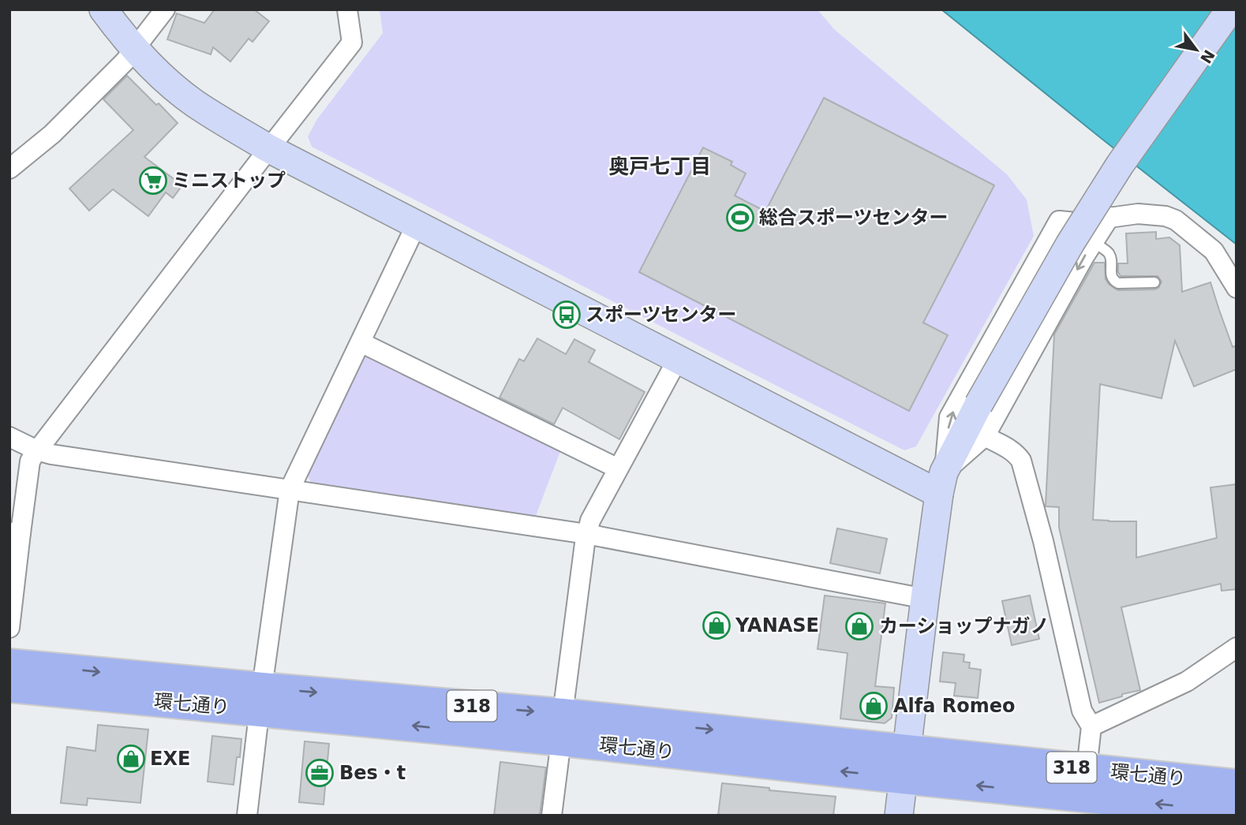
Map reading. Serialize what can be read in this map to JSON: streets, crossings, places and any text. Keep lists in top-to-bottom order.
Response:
{
  "streets": {
    "main road": ["環七通り", "318"]
  },
  "districts": ["奥戸七丁目"],
  "places": {
    "supermarket": ["ミニストップ"],
    "sports": ["総合スポーツセンター"],
    "bus stop": ["スポーツセンター"],
    "shop": [
      "YANASE",
      "カーショップナガノ",
      "Alfa Romeo",
      "EXE"
    ],
    "office": ["Bes・t"]
  },
  "north": "bottom right"
}
